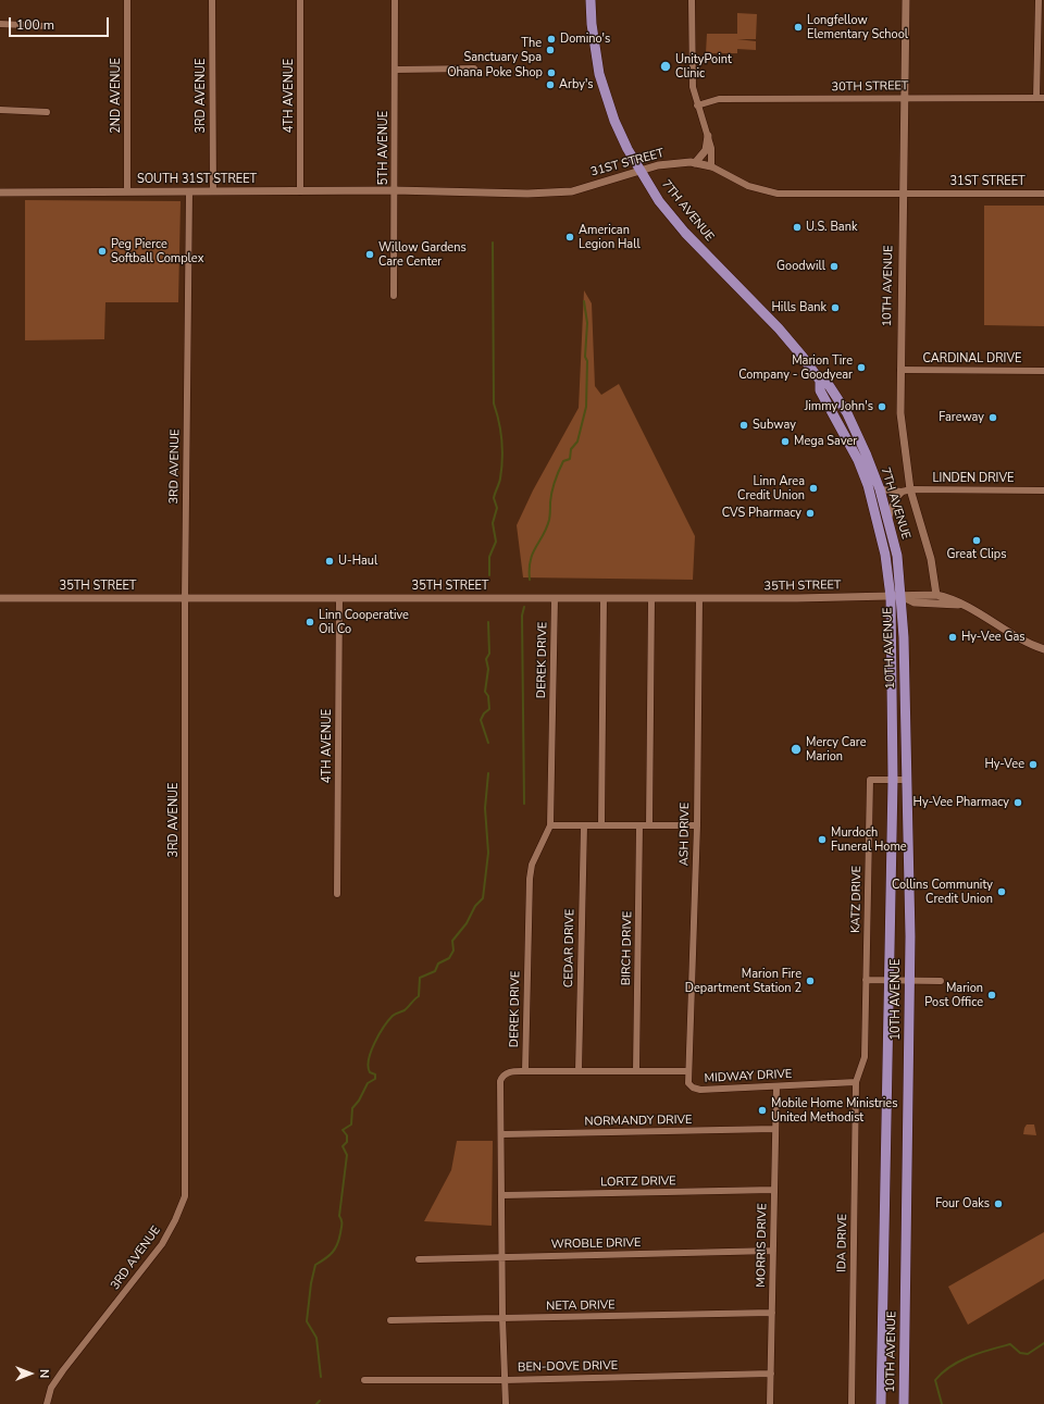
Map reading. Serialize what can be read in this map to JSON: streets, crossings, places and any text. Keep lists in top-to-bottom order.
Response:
{
  "streets": {
    "main road": ["7TH AVENUE", "10TH AVENUE"],
    "street": [
      "30TH STREET",
      "2ND AVENUE",
      "3RD AVENUE",
      "4TH AVENUE",
      "5TH AVENUE",
      "31ST STREET",
      "SOUTH 31ST STREET",
      "CARDINAL DRIVE",
      "LINDEN DRIVE",
      "35TH STREET",
      "DEREK DRIVE",
      "ASH DRIVE",
      "KATZ DRIVE",
      "CEDAR DRIVE",
      "BIRCH DRIVE",
      "MIDWAY DRIVE",
      "NORMANDY DRIVE",
      "LORTZ DRIVE",
      "IDA DRIVE",
      "WROBLE DRIVE",
      "MORRIS DRIVE",
      "NETA DRIVE",
      "BEN-DOVE DRIVE"
    ]
  },
  "crossings": [
    ["30TH STREET", "10TH AVENUE"],
    ["2ND AVENUE", "SOUTH 31ST STREET"],
    ["3RD AVENUE", "SOUTH 31ST STREET"],
    ["3RD AVENUE", "35TH STREET"],
    ["4TH AVENUE", "SOUTH 31ST STREET"],
    ["4TH AVENUE", "35TH STREET"],
    ["5TH AVENUE", "31ST STREET"],
    ["5TH AVENUE", "SOUTH 31ST STREET"],
    ["31ST STREET", "SOUTH 31ST STREET"],
    ["31ST STREET", "7TH AVENUE"],
    ["31ST STREET", "10TH AVENUE"],
    ["7TH AVENUE", "10TH AVENUE"],
    ["7TH AVENUE", "LINDEN DRIVE"],
    ["7TH AVENUE", "35TH STREET"],
    ["10TH AVENUE", "CARDINAL DRIVE"],
    ["10TH AVENUE", "LINDEN DRIVE"],
    ["10TH AVENUE", "35TH STREET"],
    ["10TH AVENUE", "KATZ DRIVE"],
    ["35TH STREET", "DEREK DRIVE"],
    ["35TH STREET", "ASH DRIVE"],
    ["DEREK DRIVE", "MIDWAY DRIVE"],
    ["ASH DRIVE", "MIDWAY DRIVE"],
    ["CEDAR DRIVE", "MIDWAY DRIVE"],
    ["BIRCH DRIVE", "MIDWAY DRIVE"],
    ["MIDWAY DRIVE", "IDA DRIVE"],
    ["MIDWAY DRIVE", "MORRIS DRIVE"],
    ["NORMANDY DRIVE", "MORRIS DRIVE"],
    ["LORTZ DRIVE", "MORRIS DRIVE"],
    ["WROBLE DRIVE", "MORRIS DRIVE"],
    ["MORRIS DRIVE", "NETA DRIVE"],
    ["MORRIS DRIVE", "BEN-DOVE DRIVE"]
  ],
  "places": [
    "Longfellow Elementary School",
    "Domino's",
    "The Sanctuary Spa",
    "UnityPoint Clinic",
    "Ohana Poke Shop",
    "Arby's",
    "U.S. Bank",
    "American Legion Hall",
    "Peg Pierce Softball Complex",
    "Willow Gardens Care Center",
    "Goodwill",
    "Hills Bank",
    "Marion Tire Company - Goodyear",
    "Jimmy John's",
    "Fareway",
    "Subway",
    "Mega Saver",
    "Linn Area Credit Union",
    "CVS Pharmacy",
    "Great Clips",
    "U-Haul",
    "Linn Cooperative Oil Co",
    "Hy-Vee Gas",
    "Mercy Care Marion",
    "Hy-Vee",
    "Hy-Vee Pharmacy",
    "Murdoch Funeral Home",
    "Collins Community Credit Union",
    "Marion Fire Department Station 2",
    "Marion Post Office",
    "Mobile Home Ministries United Methodist",
    "Four Oaks"
  ],
  "scale_bar": "100 m",
  "north": "right"
}
